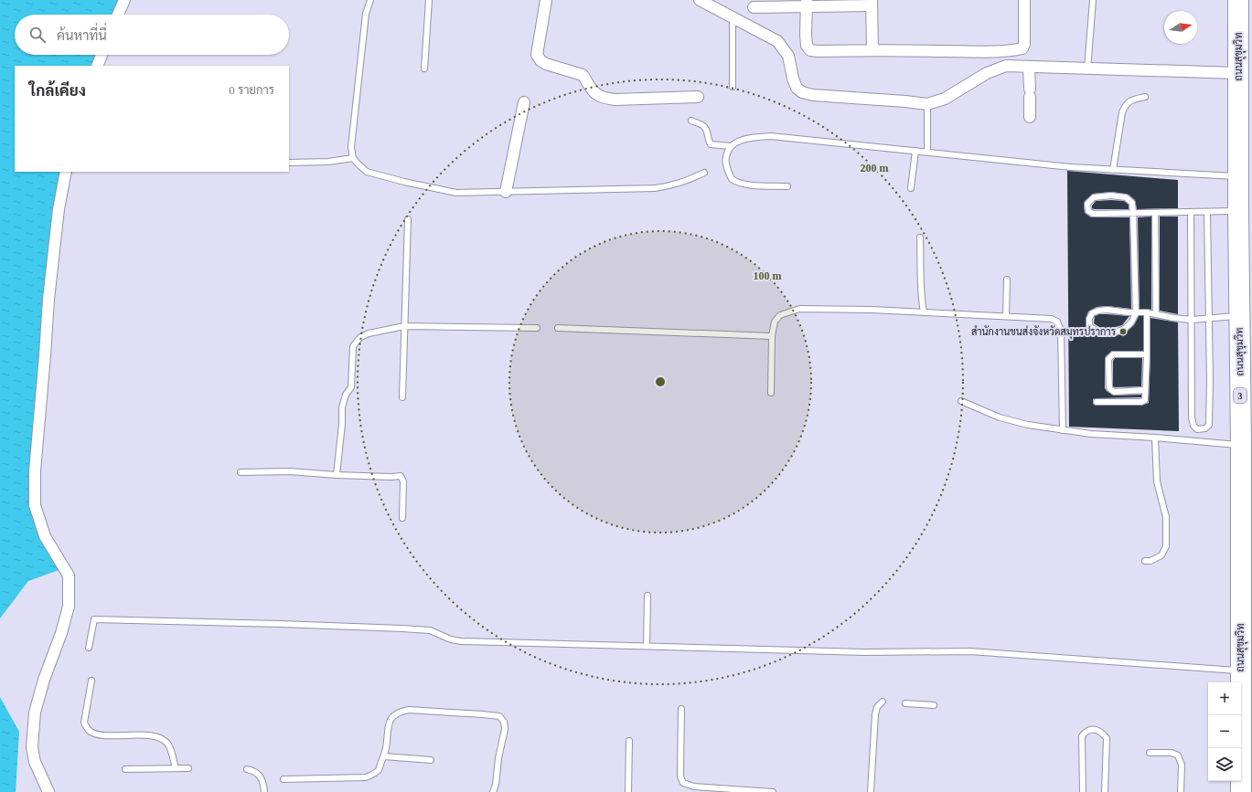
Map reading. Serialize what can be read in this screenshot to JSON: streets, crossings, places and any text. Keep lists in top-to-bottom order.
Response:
{
  "streets": {
    "highway": ["ถนนสุขุมวิท", "3"]
  },
  "places": ["สำนักงานขนส่งจังหวัดสมุทรปราการ"],
  "north": "right",
  "page": {
    "search": "ค้นหาที่นี่",
    "heading": ["ใกล้เคียง", "0 รายการ"],
    "map_buttons": ["+", "−"]
  },
  "rings": ["200 m", "100 m"]
}
